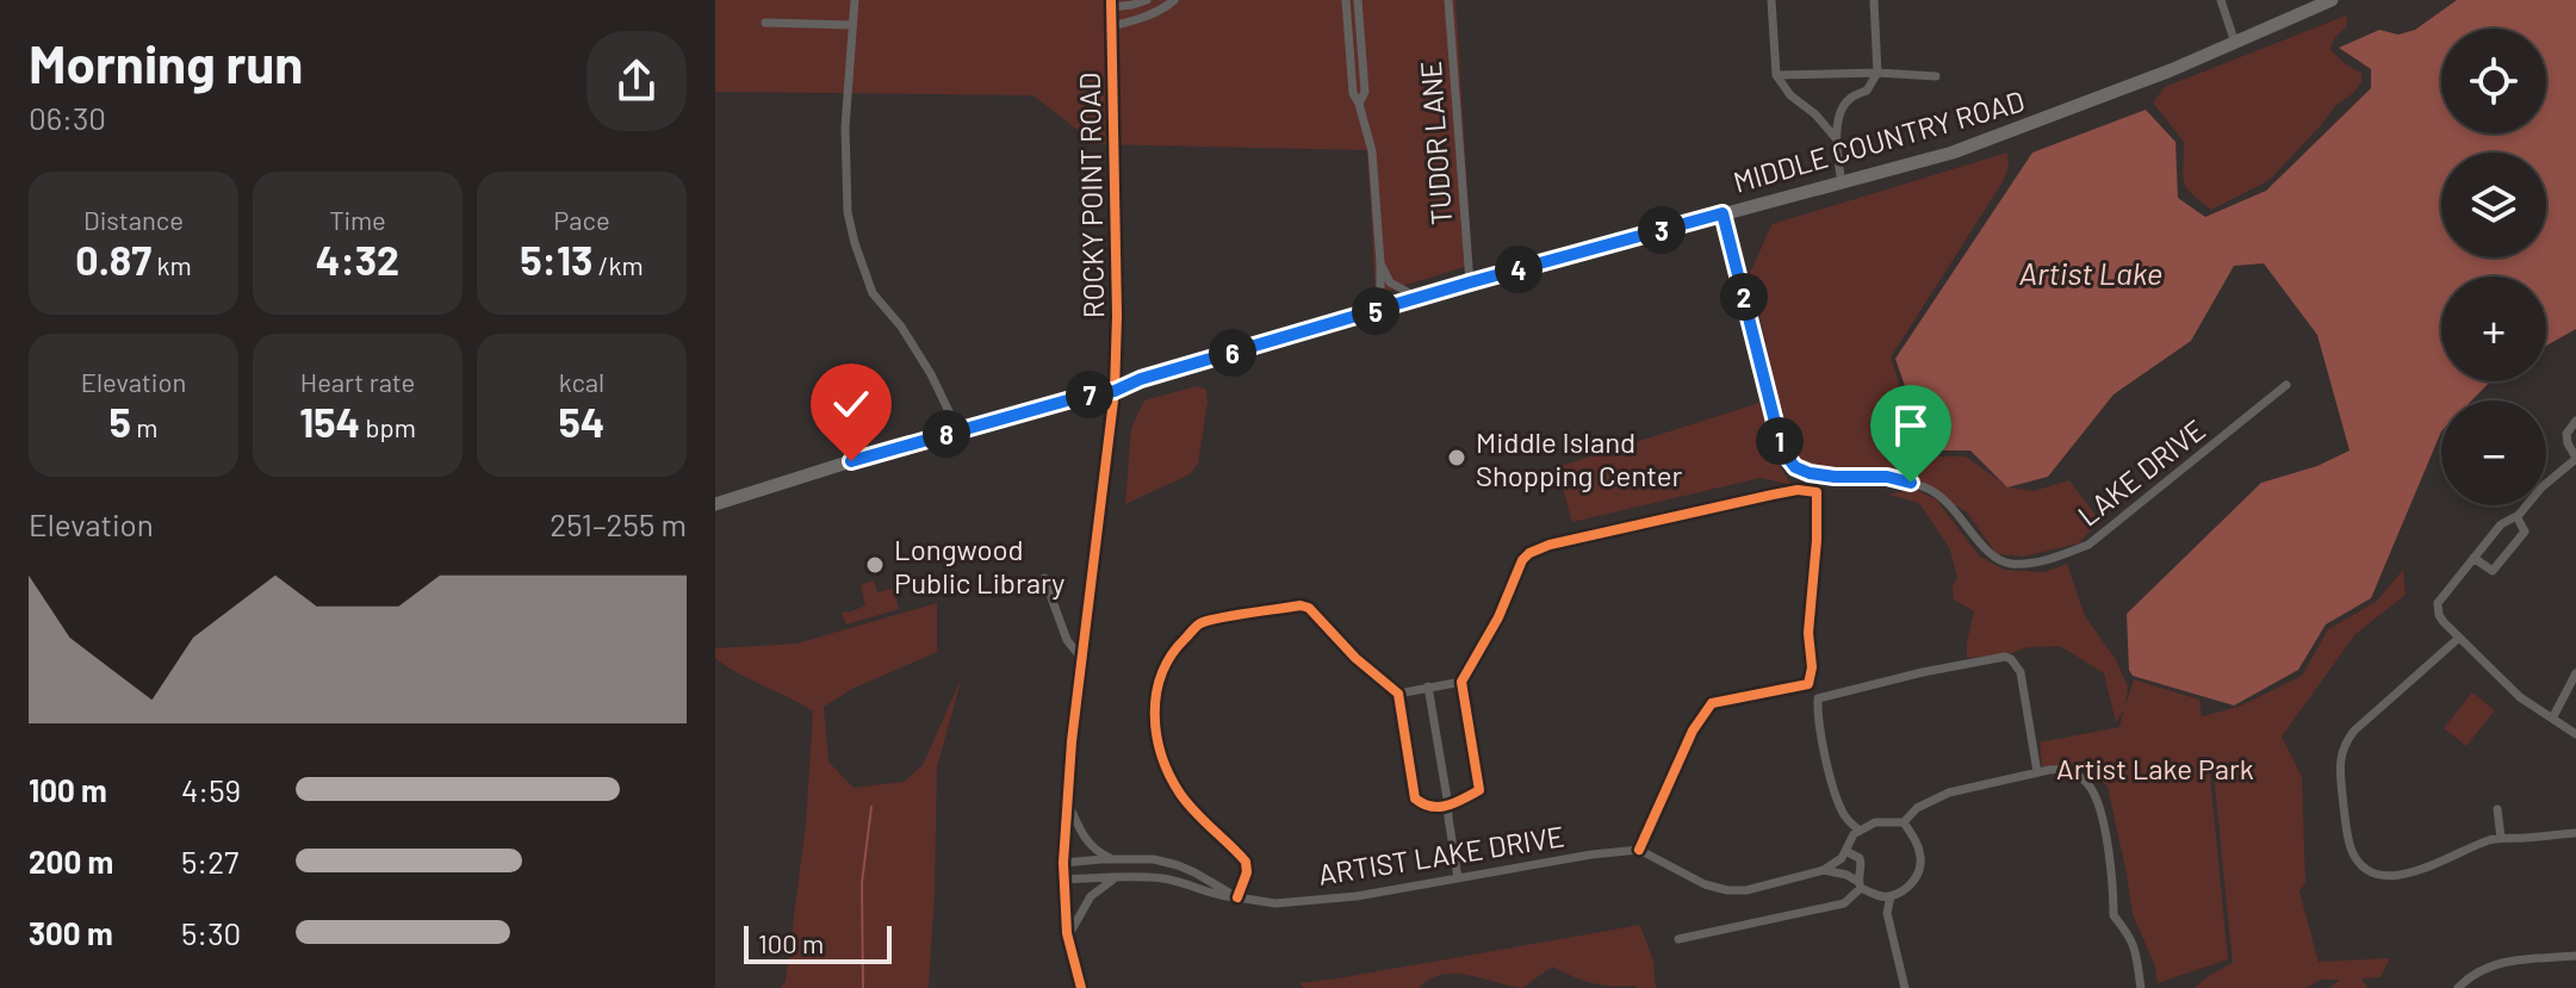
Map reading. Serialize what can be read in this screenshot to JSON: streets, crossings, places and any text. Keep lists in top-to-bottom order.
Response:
{
  "streets": {
    "main road": ["MIDDLE COUNTRY ROAD", "ROCKY POINT ROAD"],
    "street": ["TUDOR LANE", "LAKE DRIVE", "ARTIST LAKE DRIVE"]
  },
  "crossings": [
    ["MIDDLE COUNTRY ROAD", "TUDOR LANE"],
    ["MIDDLE COUNTRY ROAD", "ROCKY POINT ROAD"],
    ["MIDDLE COUNTRY ROAD", "LAKE DRIVE"],
    ["ROCKY POINT ROAD", "ARTIST LAKE DRIVE"]
  ],
  "water": ["Artist Lake"],
  "parks": ["Artist Lake Park"],
  "places": ["Middle Island Shopping Center", "Longwood Public Library"],
  "scale_bar": "100 m",
  "page": {
    "heading": ["Morning run", "06:30"],
    "map_buttons": ["+", "−"],
    "stats": [
      ["Distance", "0.87 km"],
      ["Time", "4:32"],
      ["Pace", "5:13 /km"],
      ["Elevation", "5 m"],
      ["Heart rate", "154 bpm"],
      ["kcal", "54"]
    ],
    "pins": [
      "3",
      "4",
      "2",
      "5",
      "6",
      "7",
      "8",
      "1"
    ],
    "chart": ["Elevation", "251–255 m"],
    "list": [
      {
        "name": "100 m",
        "note": "4:59"
      },
      {
        "name": "200 m",
        "note": "5:27"
      },
      {
        "name": "300 m",
        "note": "5:30"
      }
    ],
    "scale": "100 m"
  }
}
